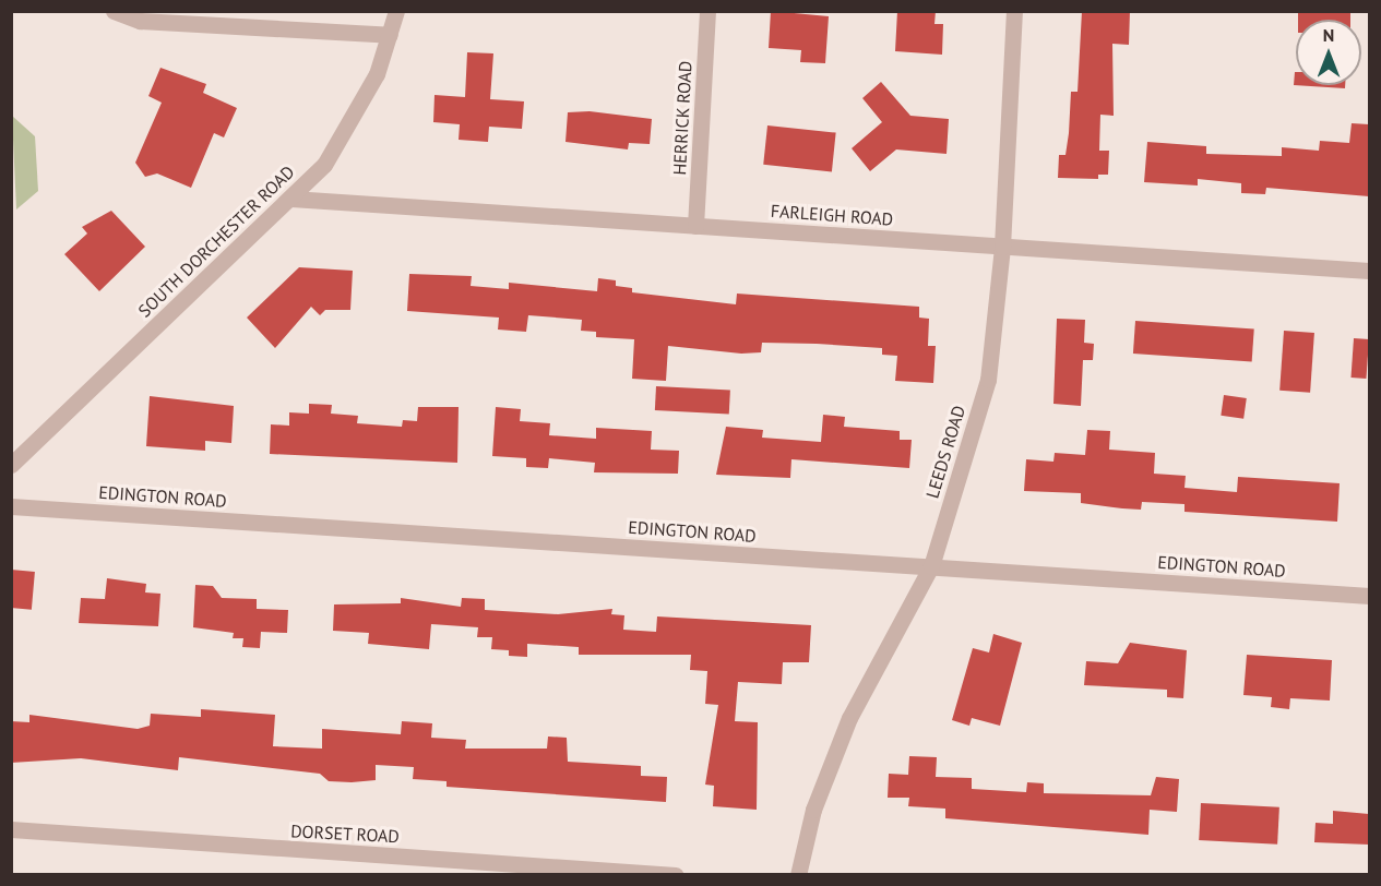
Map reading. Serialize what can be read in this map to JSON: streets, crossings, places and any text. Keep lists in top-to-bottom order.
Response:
{
  "streets": {
    "street": [
      "HERRICK ROAD",
      "FARLEIGH ROAD",
      "SOUTH DORCHESTER ROAD",
      "LEEDS ROAD",
      "EDINGTON ROAD",
      "DORSET ROAD"
    ]
  },
  "crossings": [
    ["HERRICK ROAD", "FARLEIGH ROAD"],
    ["FARLEIGH ROAD", "SOUTH DORCHESTER ROAD"],
    ["FARLEIGH ROAD", "LEEDS ROAD"],
    ["LEEDS ROAD", "EDINGTON ROAD"]
  ],
  "north": "top"
}
